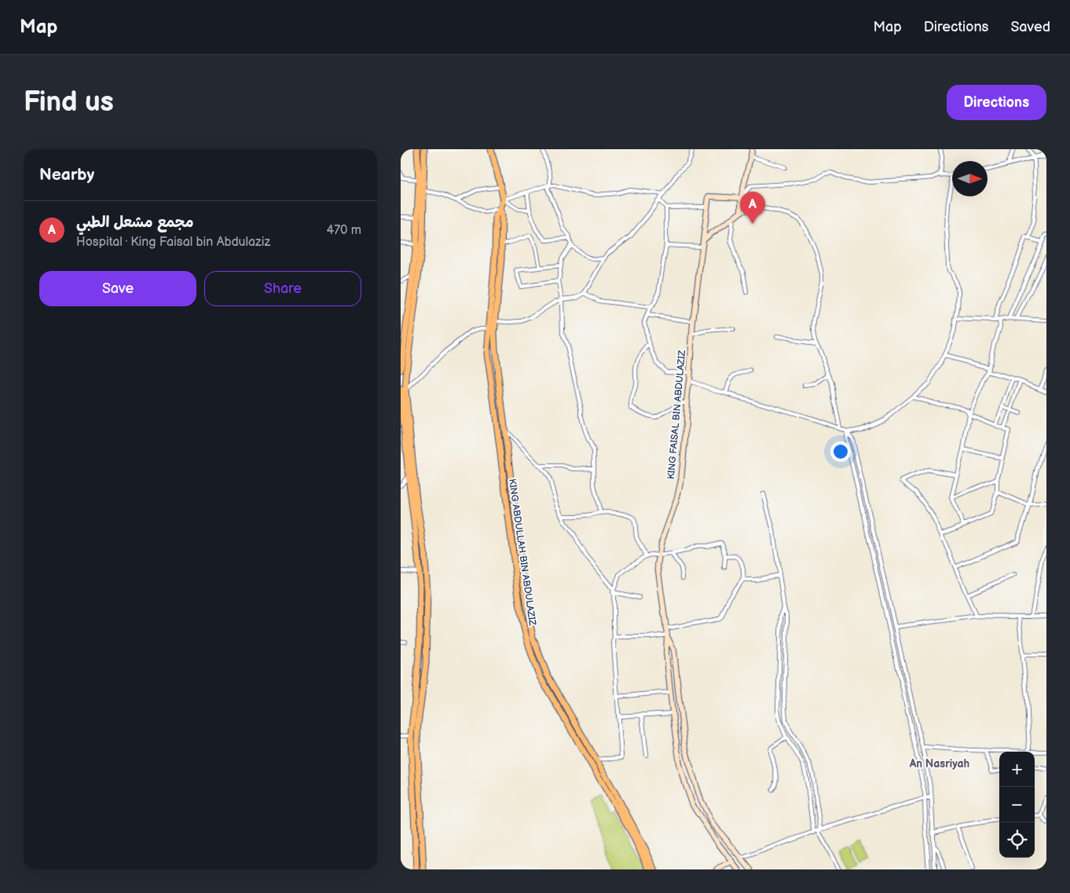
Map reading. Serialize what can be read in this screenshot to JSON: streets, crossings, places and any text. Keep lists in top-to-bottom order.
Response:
{
  "streets": {
    "main road": ["KING ABDULLAH BIN ABDULAZIZ"],
    "street": ["KING FAISAL BIN ABDULAZIZ"]
  },
  "districts": ["An Nasriyah"],
  "north": "right",
  "page": {
    "header": "Map",
    "nav": ["Map", "Directions", "Saved"],
    "buttons": [
      "Directions",
      ["Save", "Share"]
    ],
    "title": "Find us",
    "heading": "Nearby",
    "pins": "A",
    "list": [
      {
        "mark": "A",
        "name": "مجمع مشعل الطبي",
        "note": "Hospital · King Faisal bin Abdulaziz",
        "value": "470 m"
      }
    ],
    "map_buttons": ["+", "−"]
  }
}
